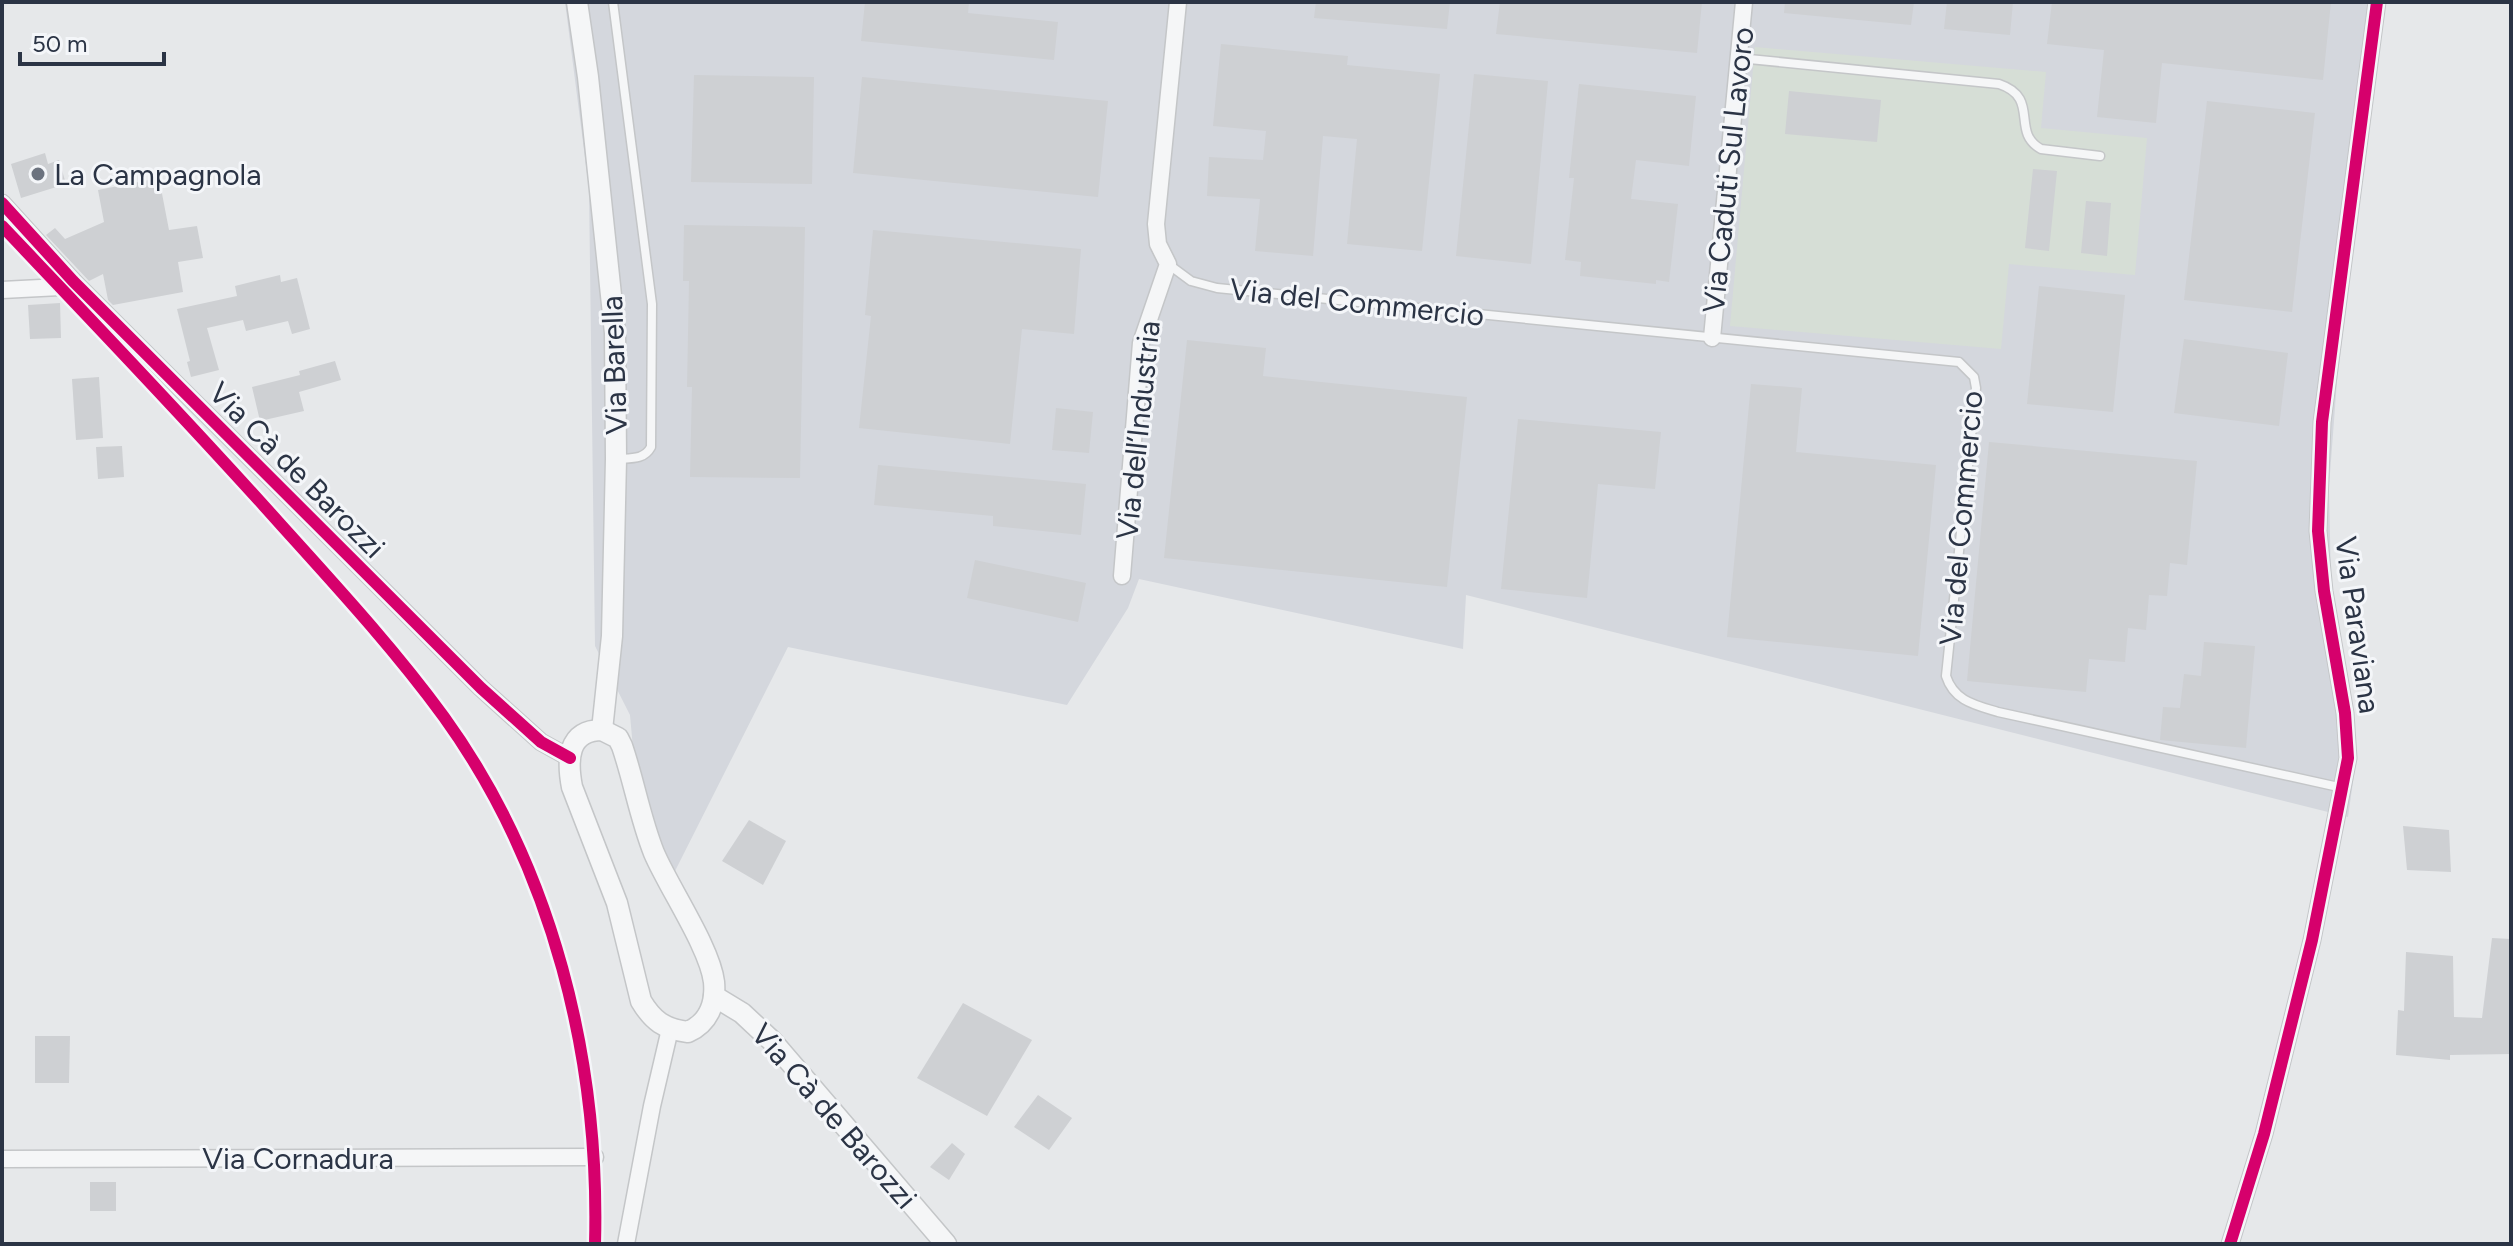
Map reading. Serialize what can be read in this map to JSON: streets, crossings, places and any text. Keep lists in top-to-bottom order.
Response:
{
  "streets": {
    "street": [
      "Via Caduti Sul Lavoro",
      "Via Barella",
      "Via dell’Industria",
      "Via Cà de Barozzi",
      "Via Paraviana",
      "Via Cornadura"
    ],
    "lane": ["Via del Commercio"]
  },
  "crossings": [
    ["Via Caduti Sul Lavoro", "Via del Commercio"],
    ["Via del Commercio", "Via dell’Industria"],
    ["Via del Commercio", "Via Paraviana"]
  ],
  "places": ["La Campagnola"],
  "scale_bar": "50 m"
}
